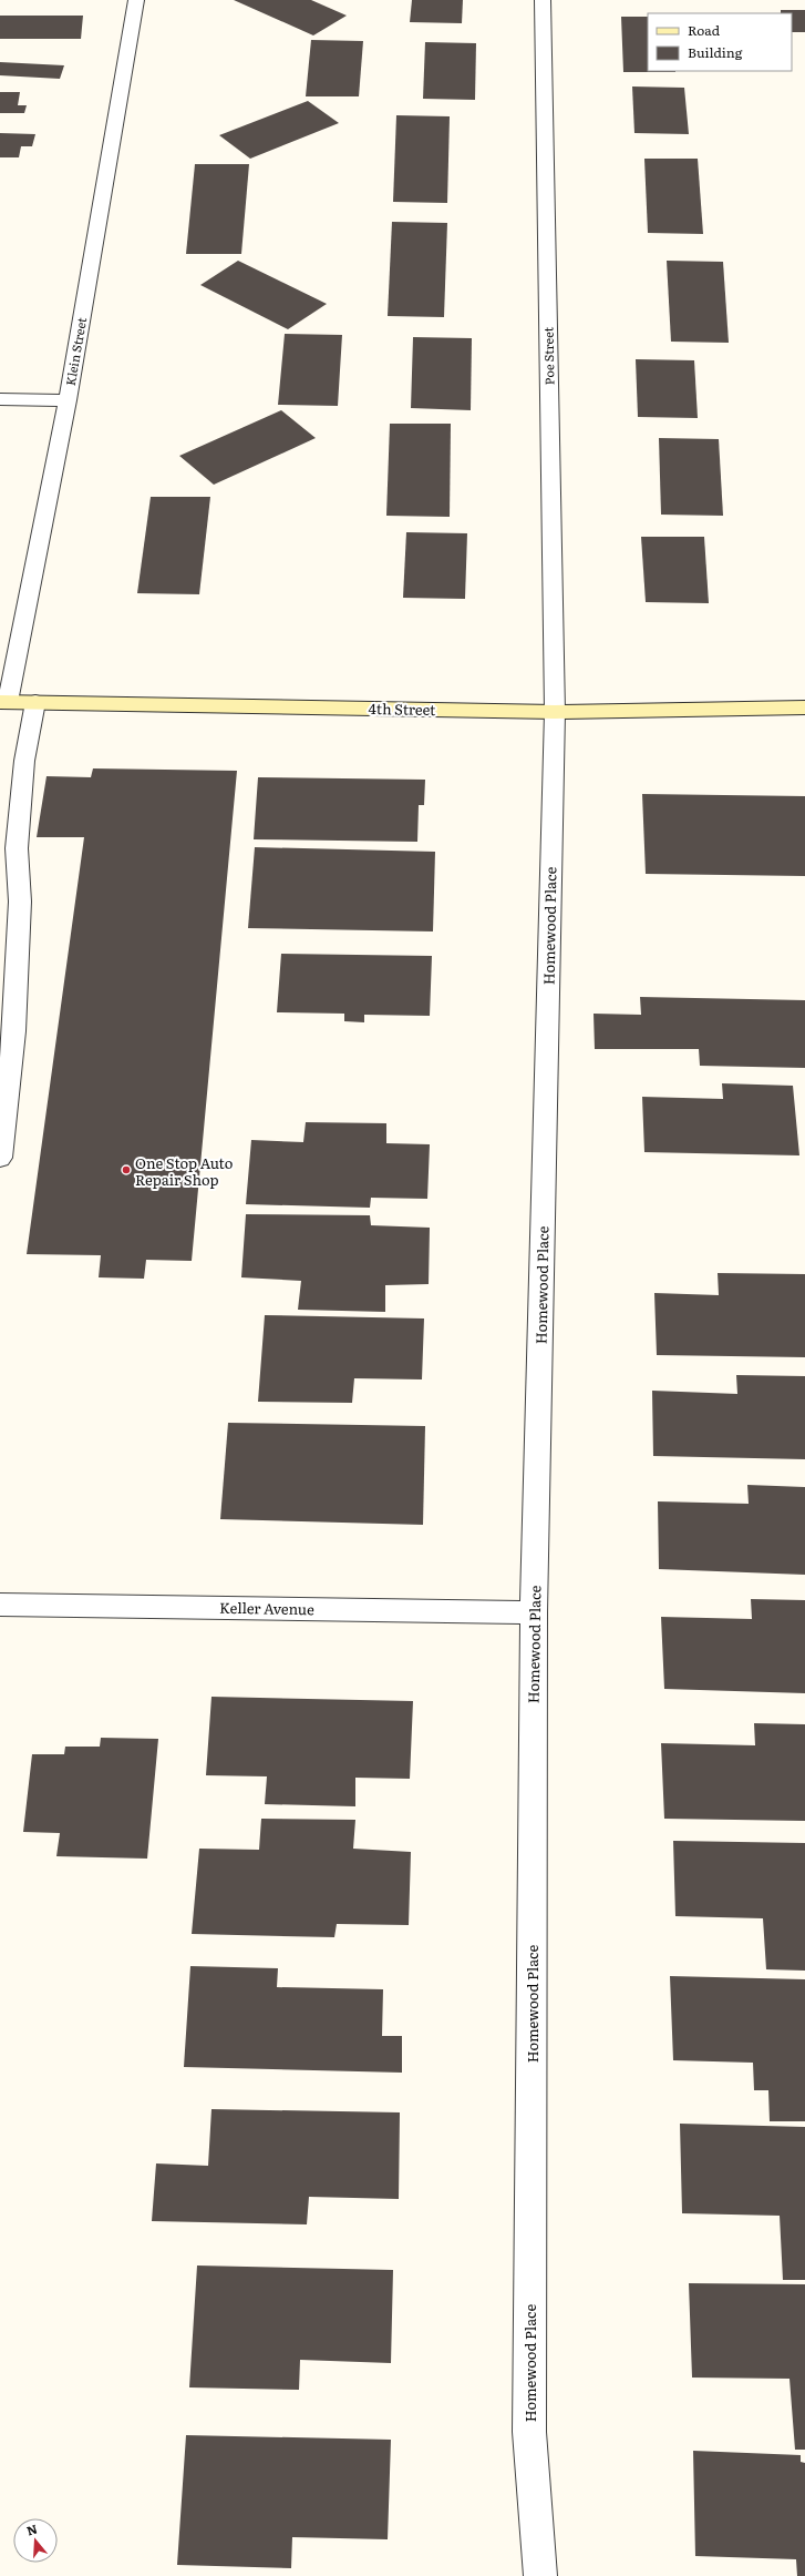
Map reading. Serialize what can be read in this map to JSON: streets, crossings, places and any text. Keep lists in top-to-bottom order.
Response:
{
  "streets": {
    "main road": ["4th Street"],
    "street": [
      "Klein Street",
      "Poe Street",
      "Homewood Place",
      "Keller Avenue"
    ]
  },
  "crossings": [
    ["Klein Street", "4th Street"],
    ["Poe Street", "4th Street"],
    ["Poe Street", "Homewood Place"],
    ["4th Street", "Homewood Place"],
    ["Homewood Place", "Keller Avenue"]
  ],
  "places": ["One Stop Auto Repair Shop"],
  "legend": ["Road", "Building"],
  "north": "top"
}
